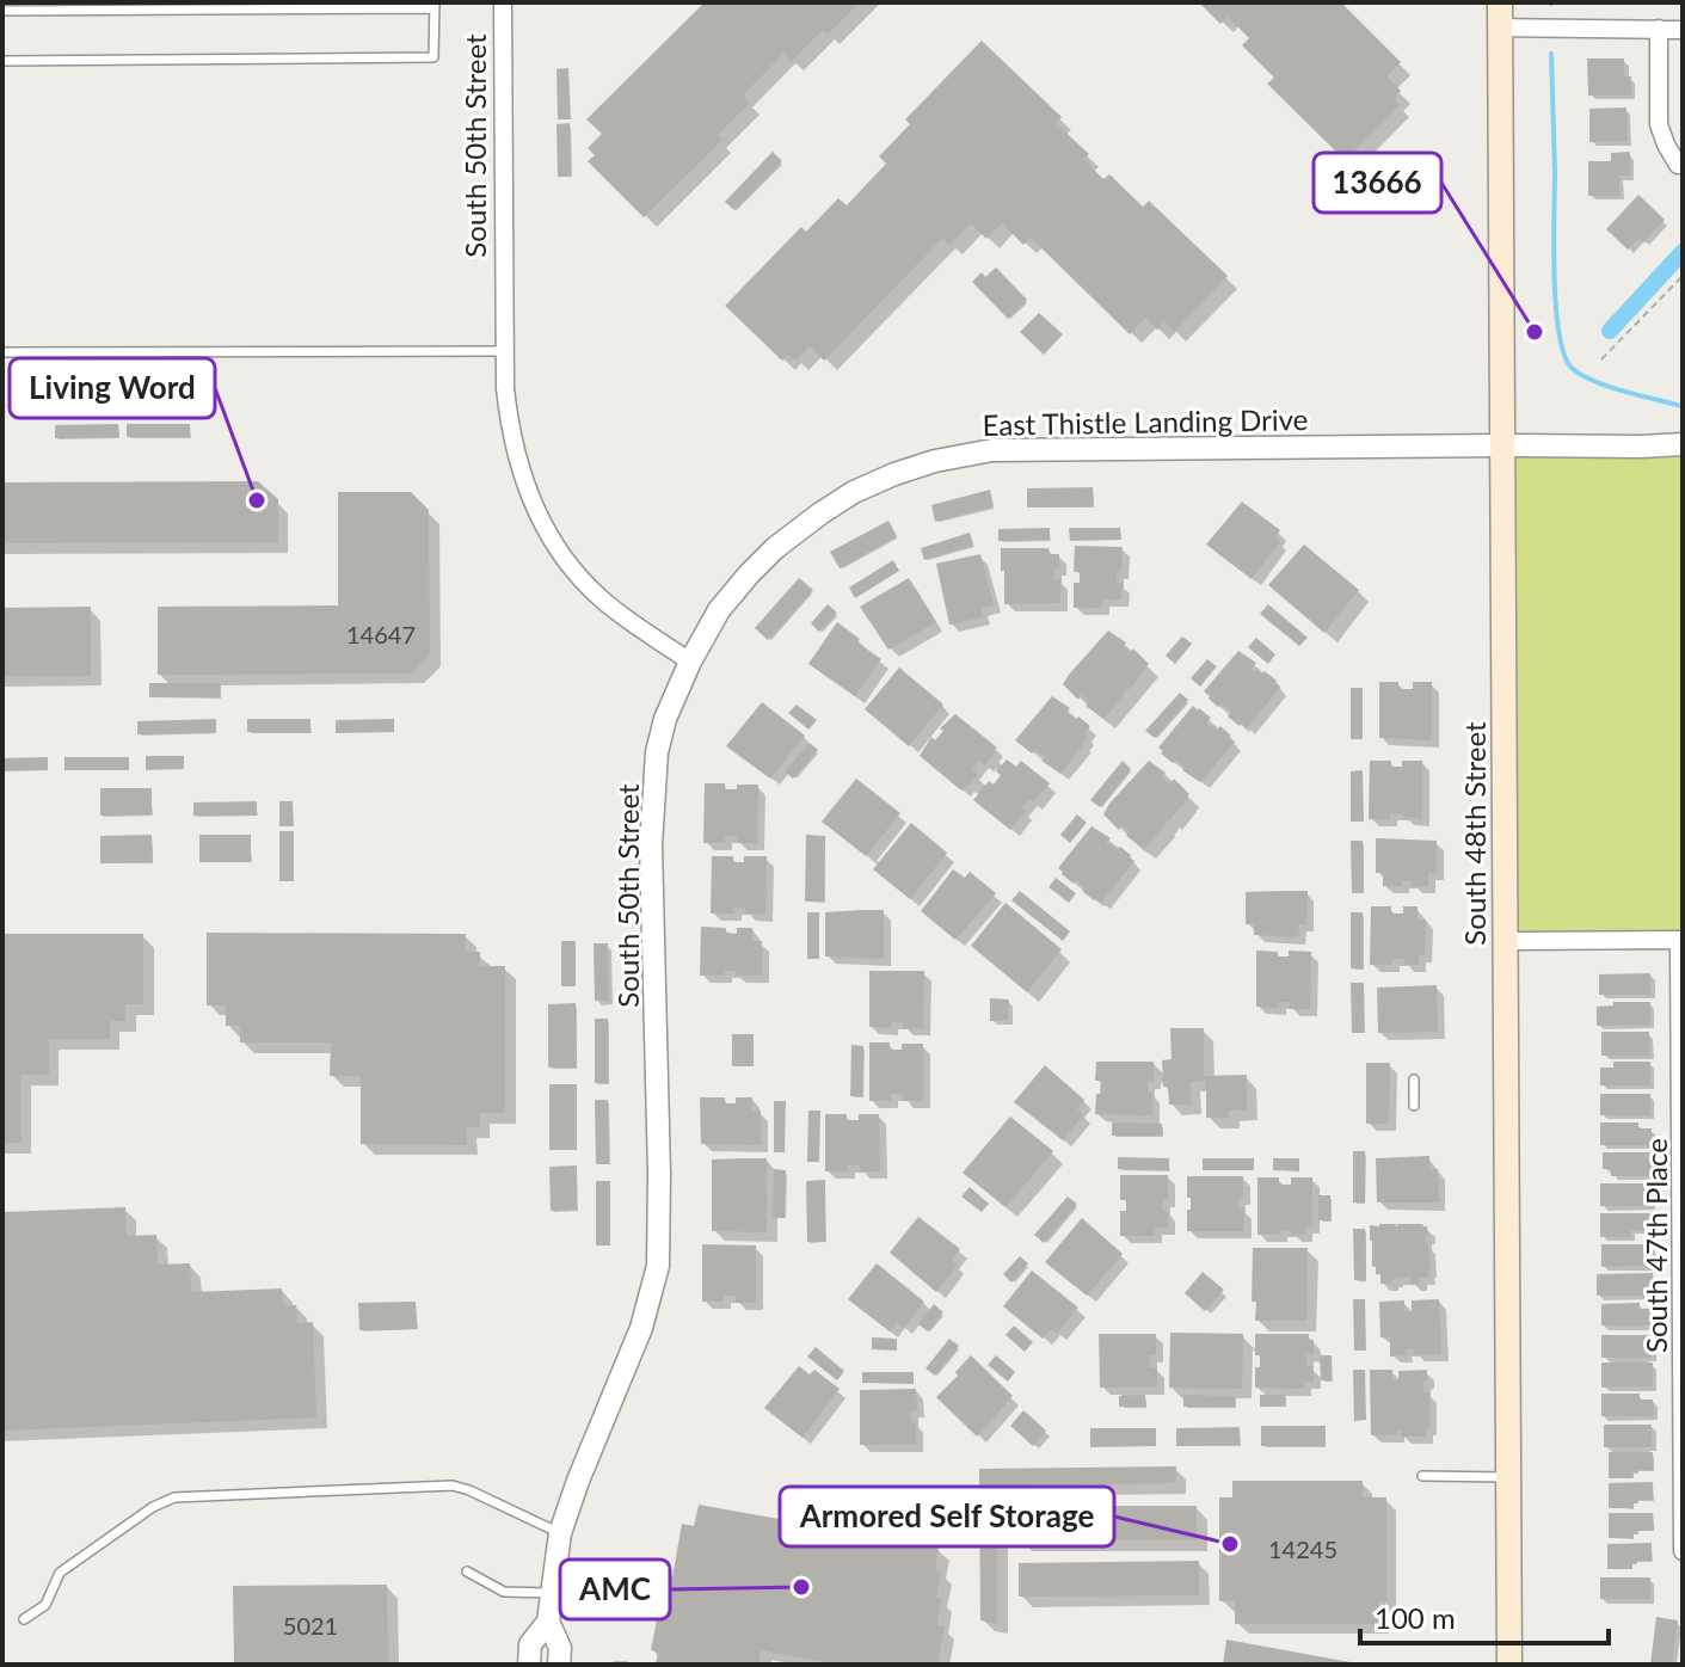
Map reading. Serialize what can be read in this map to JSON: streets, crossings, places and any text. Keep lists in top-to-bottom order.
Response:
{
  "streets": {
    "main road": ["South 48th Street"],
    "street": ["South 50th Street", "East Thistle Landing Drive", "South 47th Place"]
  },
  "crossings": [
    ["South 50th Street", "East Thistle Landing Drive"],
    ["East Thistle Landing Drive", "South 48th Street"]
  ],
  "places": [
    "13666",
    "Living Word",
    "Armored Self Storage",
    "AMC"
  ],
  "house_numbers": ["14647", "14245", "5021"],
  "scale_bar": "100 m"
}
